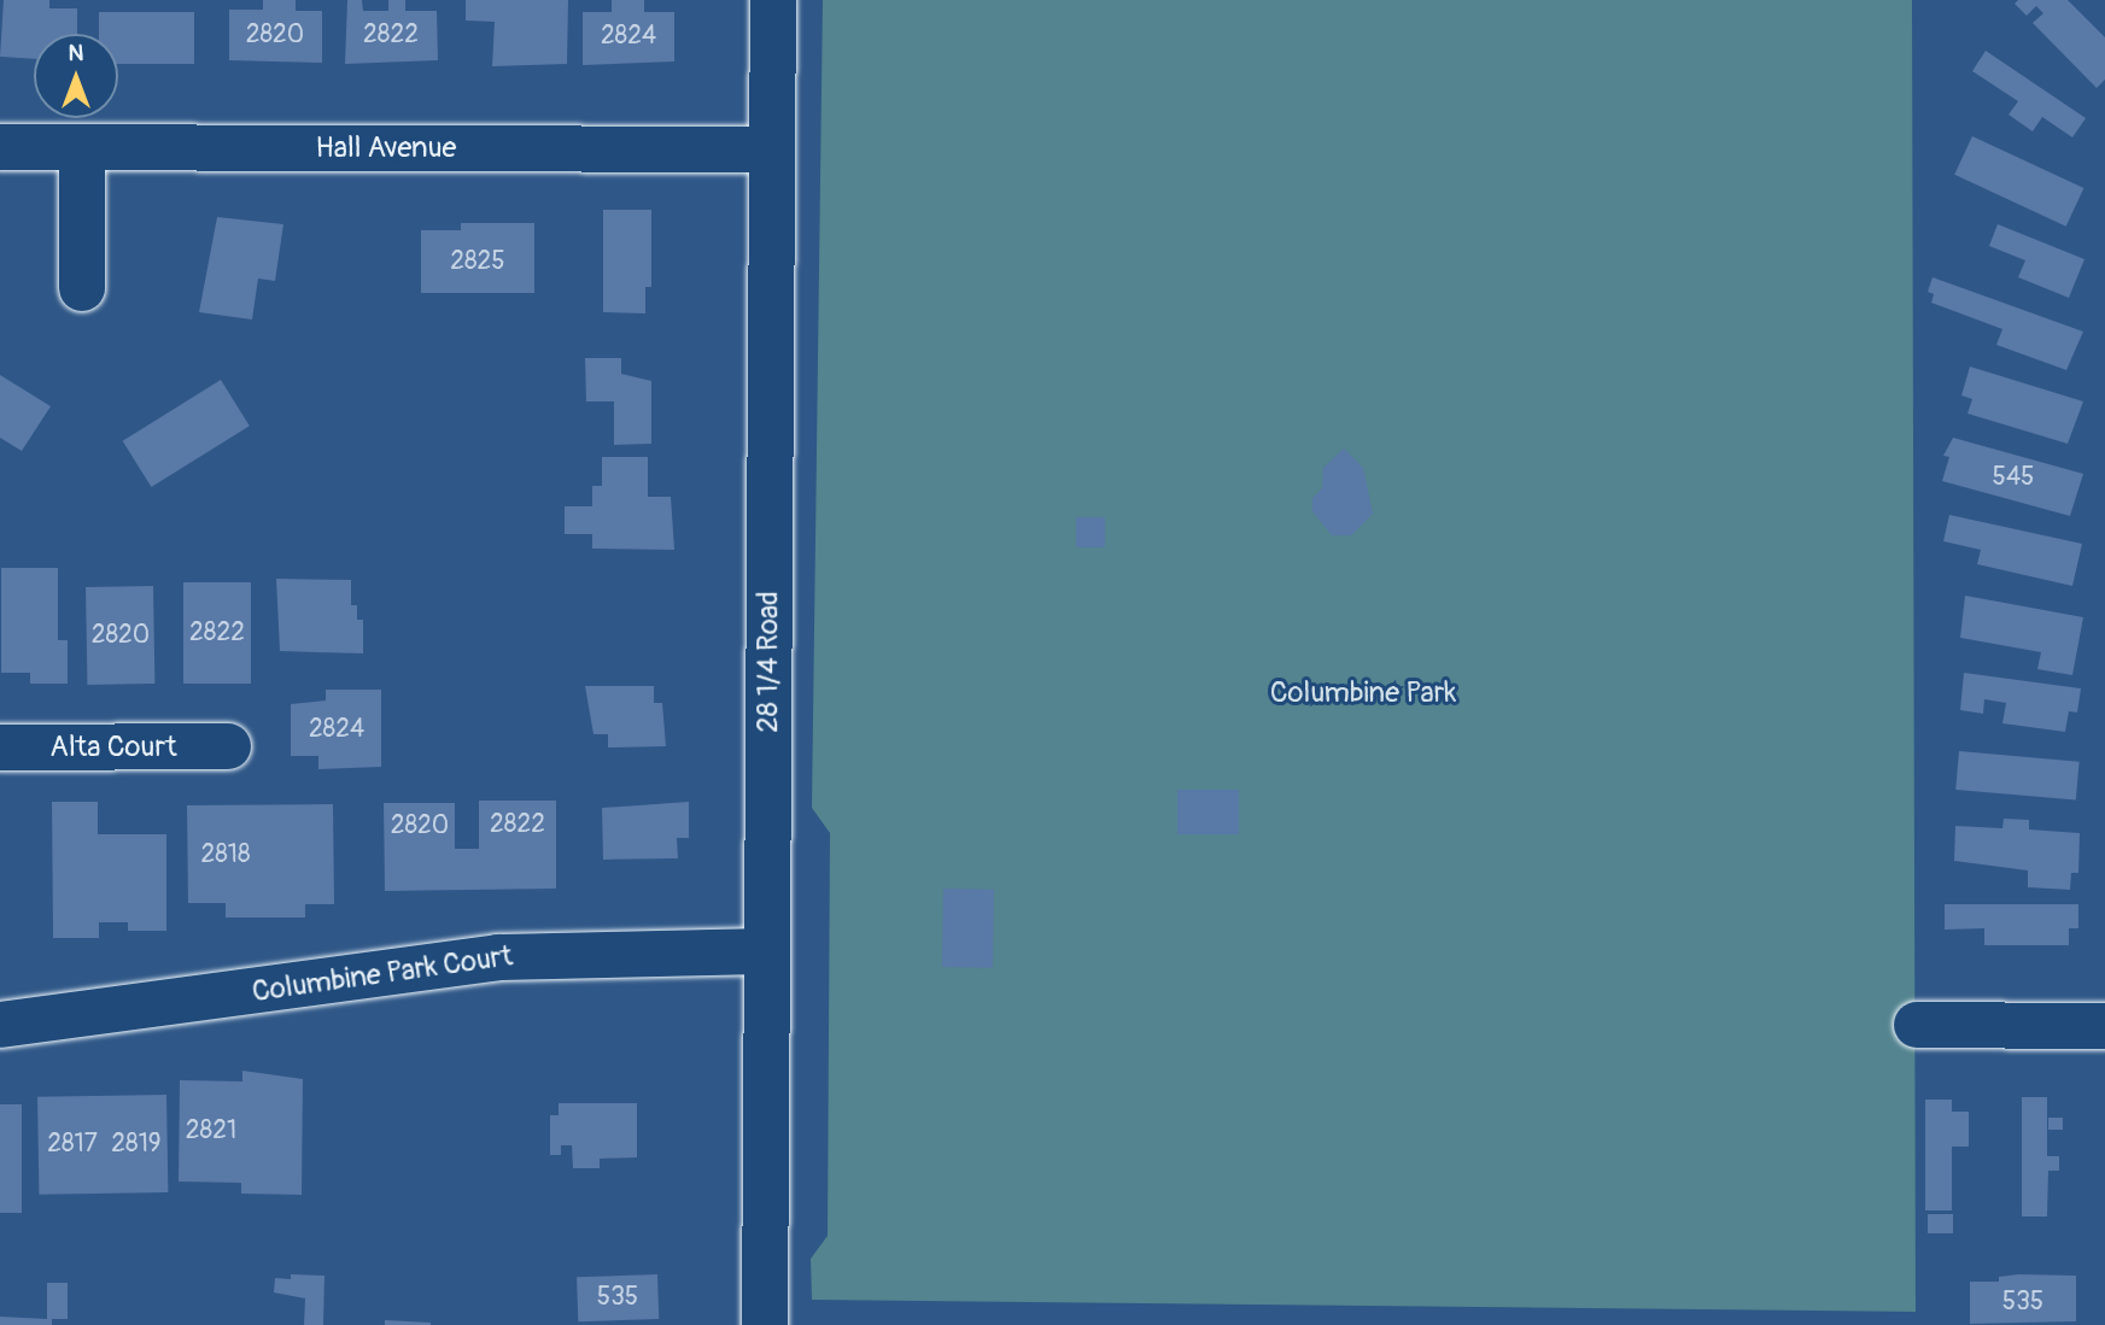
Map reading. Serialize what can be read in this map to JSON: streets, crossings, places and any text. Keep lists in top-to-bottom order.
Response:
{
  "streets": {
    "street": [
      "Hall Avenue",
      "28 1/4 Road",
      "Alta Court",
      "Columbine Park Court"
    ]
  },
  "crossings": [
    ["Hall Avenue", "28 1/4 Road"],
    ["28 1/4 Road", "Columbine Park Court"]
  ],
  "parks": ["Columbine Park"],
  "house_numbers": [
    "2820",
    "2822",
    "2824",
    "2825",
    "545",
    "2822",
    "2820",
    "2824",
    "2822",
    "2820",
    "2818",
    "2821",
    "2817",
    "2819",
    "535",
    "535"
  ],
  "north": "top"
}
